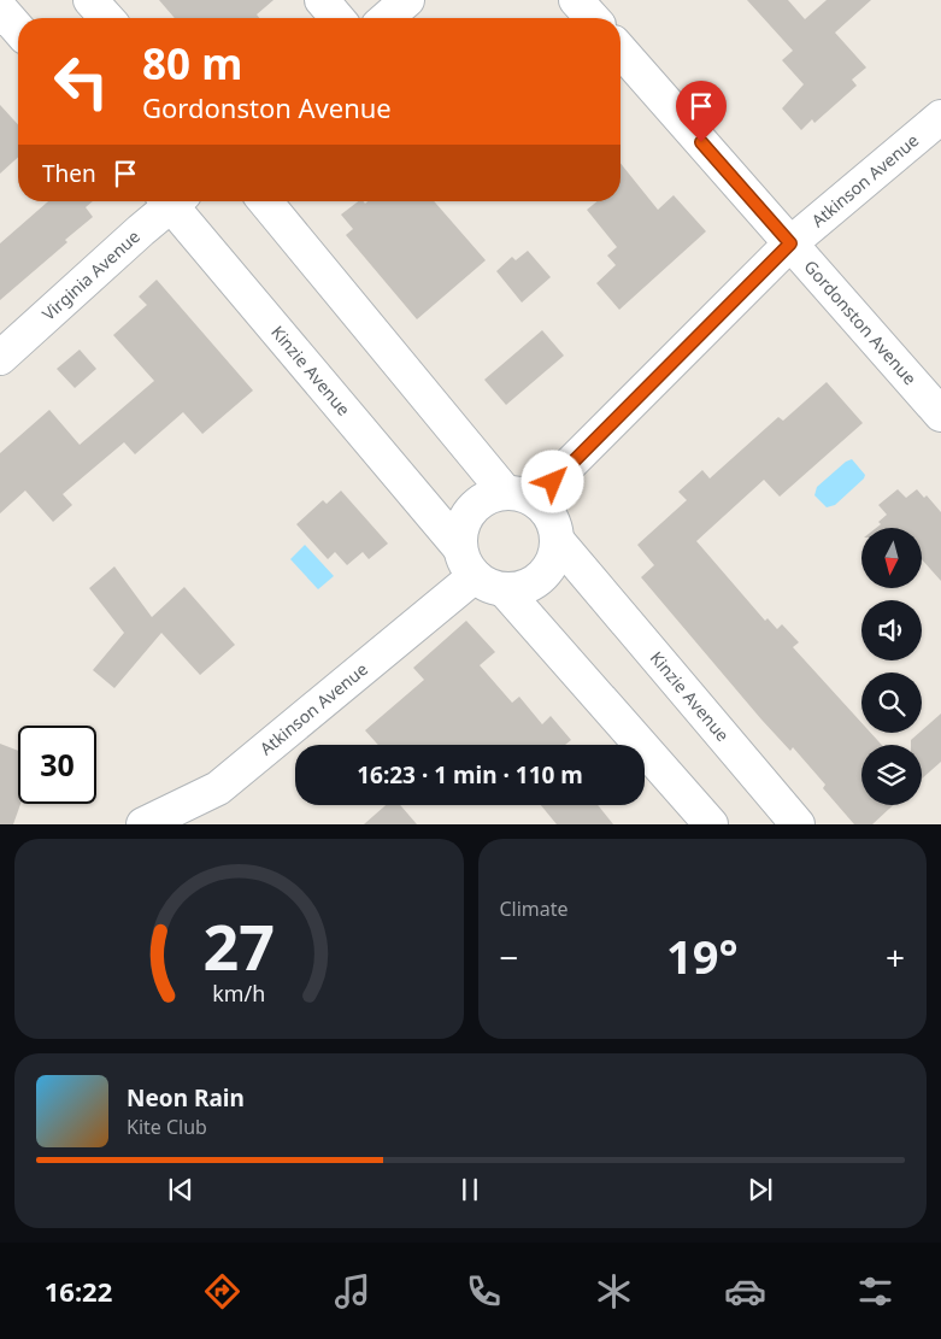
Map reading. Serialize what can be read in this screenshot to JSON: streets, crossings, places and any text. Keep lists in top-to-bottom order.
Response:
{
  "streets": {
    "street": [
      "Atkinson Avenue",
      "Virginia Avenue",
      "Gordonston Avenue",
      "Kinzie Avenue"
    ]
  },
  "crossings": [
    ["Atkinson Avenue", "Gordonston Avenue"],
    ["Atkinson Avenue", "Kinzie Avenue"]
  ],
  "north": "bottom",
  "page": {
    "turn": ["80 m", "Gordonston Avenue"],
    "then": "Then",
    "limit": "30",
    "trip": "16:23 · 1 min · 110 m",
    "tile": "Climate",
    "heat": ["−", "19°", "+"],
    "song": ["Neon Rain", "Kite Club"],
    "tabs": "16:22",
    "gauge": ["27", "km/h"]
  }
}
